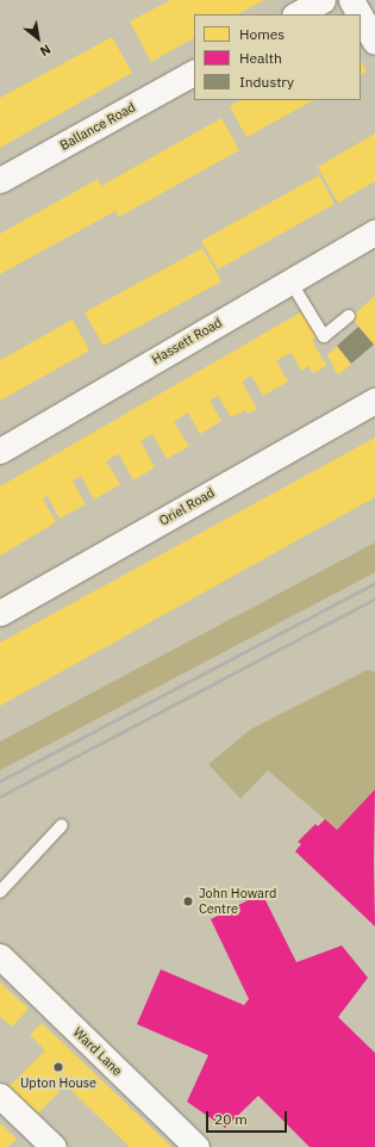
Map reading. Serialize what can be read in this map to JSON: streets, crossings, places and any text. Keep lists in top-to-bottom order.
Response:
{
  "streets": {
    "street": [
      "Ballance Road",
      "Hassett Road",
      "Oriel Road",
      "Ward Lane"
    ]
  },
  "places": ["John Howard Centre", "Upton House"],
  "legend": ["Homes", "Health", "Industry"],
  "scale_bar": "20 m",
  "north": "bottom right"
}
